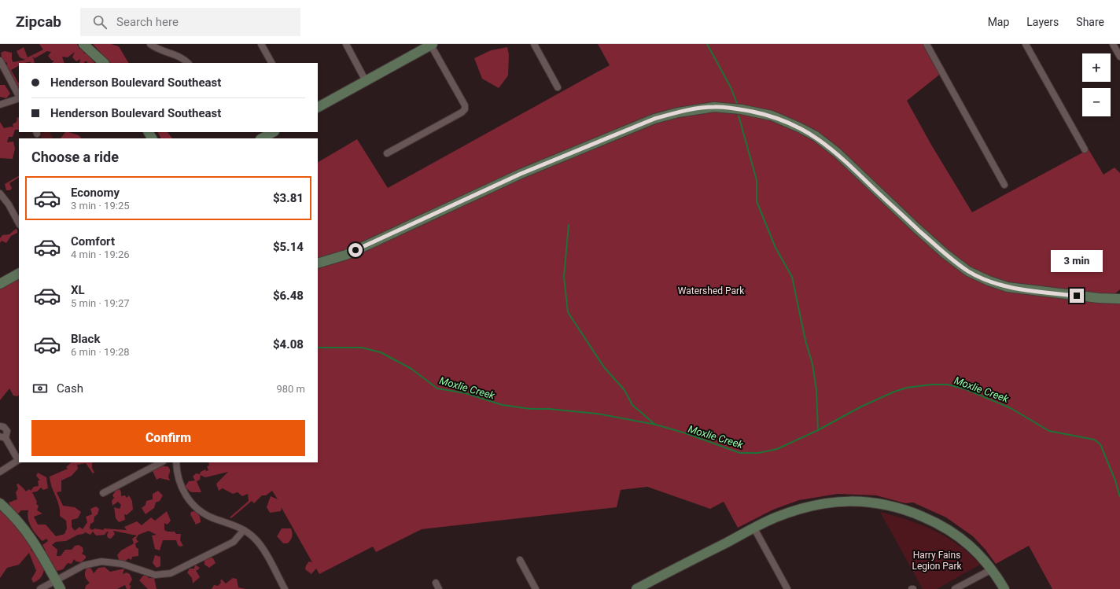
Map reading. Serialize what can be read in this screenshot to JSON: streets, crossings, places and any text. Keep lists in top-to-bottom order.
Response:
{
  "water": ["Moxlie Creek"],
  "parks": ["Watershed Park", "Harry Fains Legion Park"],
  "page": {
    "header": "Zipcab",
    "search": "Search here",
    "nav": ["Map", "Layers", "Share"],
    "map_buttons": ["+", "−"],
    "banner": ["Henderson Boulevard Southeast", "Henderson Boulevard Southeast"],
    "heading": "Choose a ride",
    "list": [
      {
        "name": "Economy",
        "note": "3 min · 19:25",
        "value": "$3.81"
      },
      {
        "name": "Comfort",
        "note": "4 min · 19:26",
        "value": "$5.14"
      },
      {
        "name": "XL",
        "note": "5 min · 19:27",
        "value": "$6.48"
      },
      {
        "name": "Black",
        "note": "6 min · 19:28",
        "value": "$4.08"
      }
    ],
    "bubble": "3 min",
    "pay": ["Cash", "980 m"],
    "buttons": "Confirm"
  }
}
